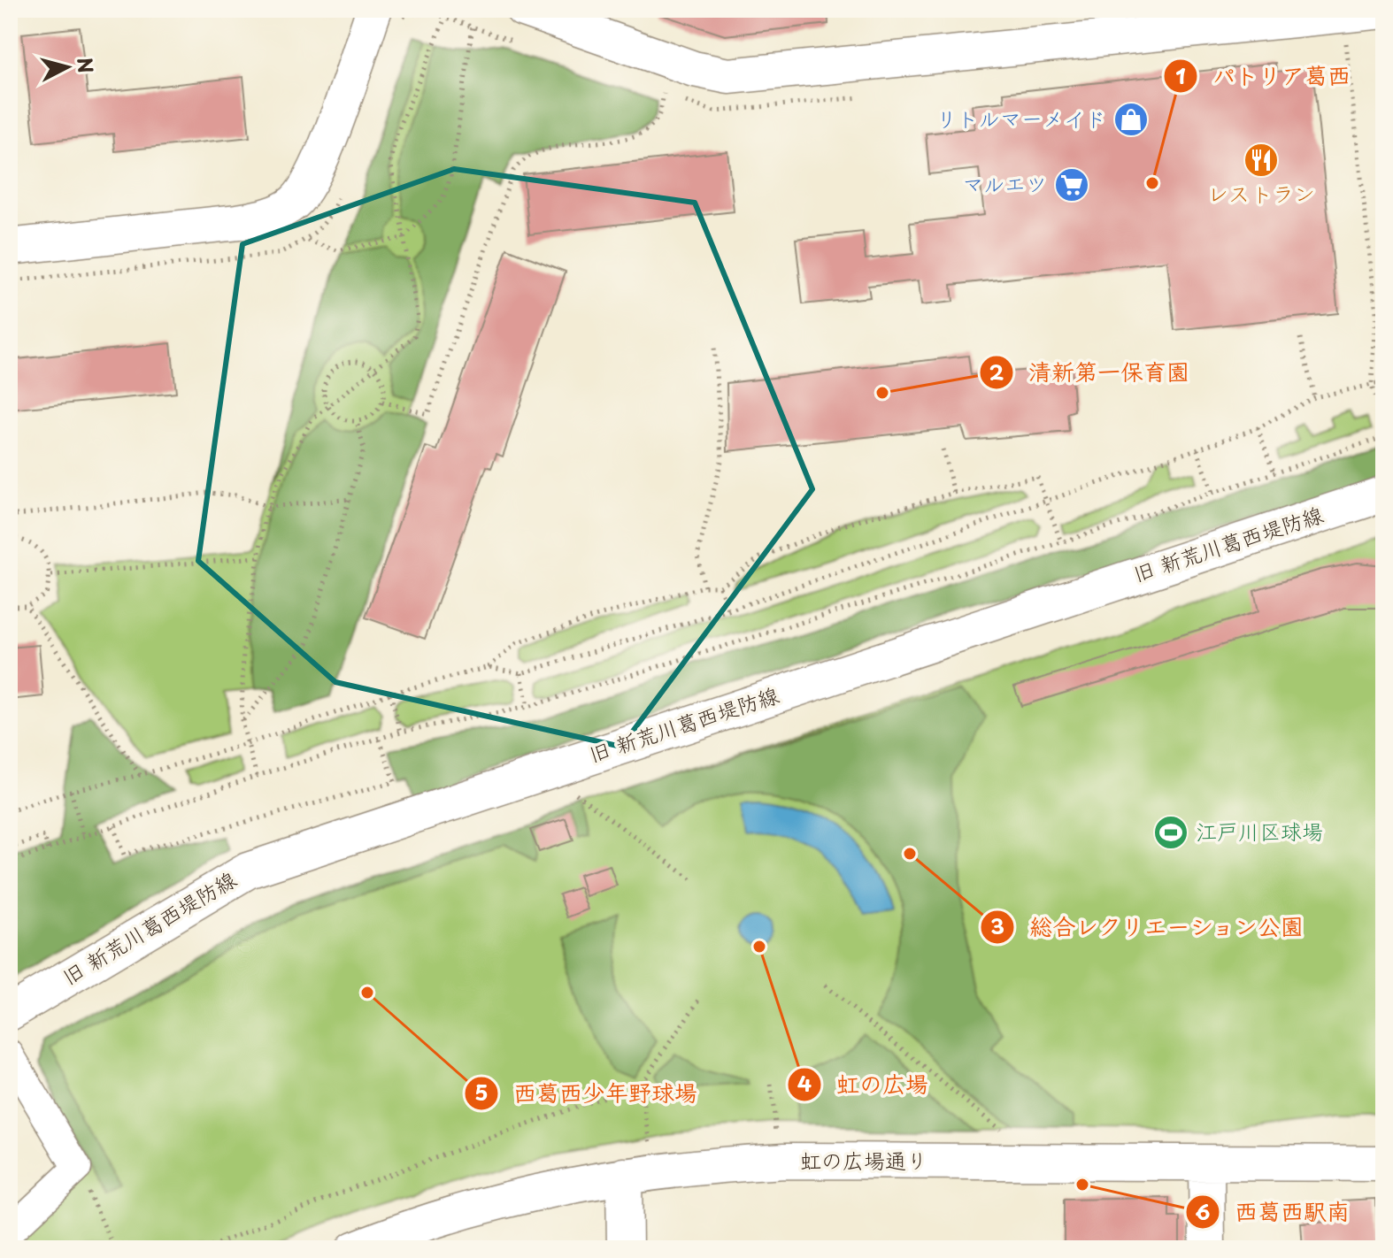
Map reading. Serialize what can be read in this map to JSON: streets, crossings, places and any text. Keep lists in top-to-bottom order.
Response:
{
  "streets": {
    "street": ["旧 新荒川葛西堤防線", "虹の広場通り"]
  },
  "places": {
    "shop": ["リトルマーメイド"],
    "restaurant": ["レストラン"],
    "other": [
      "パトリア葛西",
      "清新第一保育園",
      "総合レクリエーション公園",
      "虹の広場",
      "西葛西少年野球場",
      "西葛西駅南"
    ],
    "supermarket": ["マルエツ"],
    "sports": ["江戸川区球場"]
  },
  "north": "right"
}
